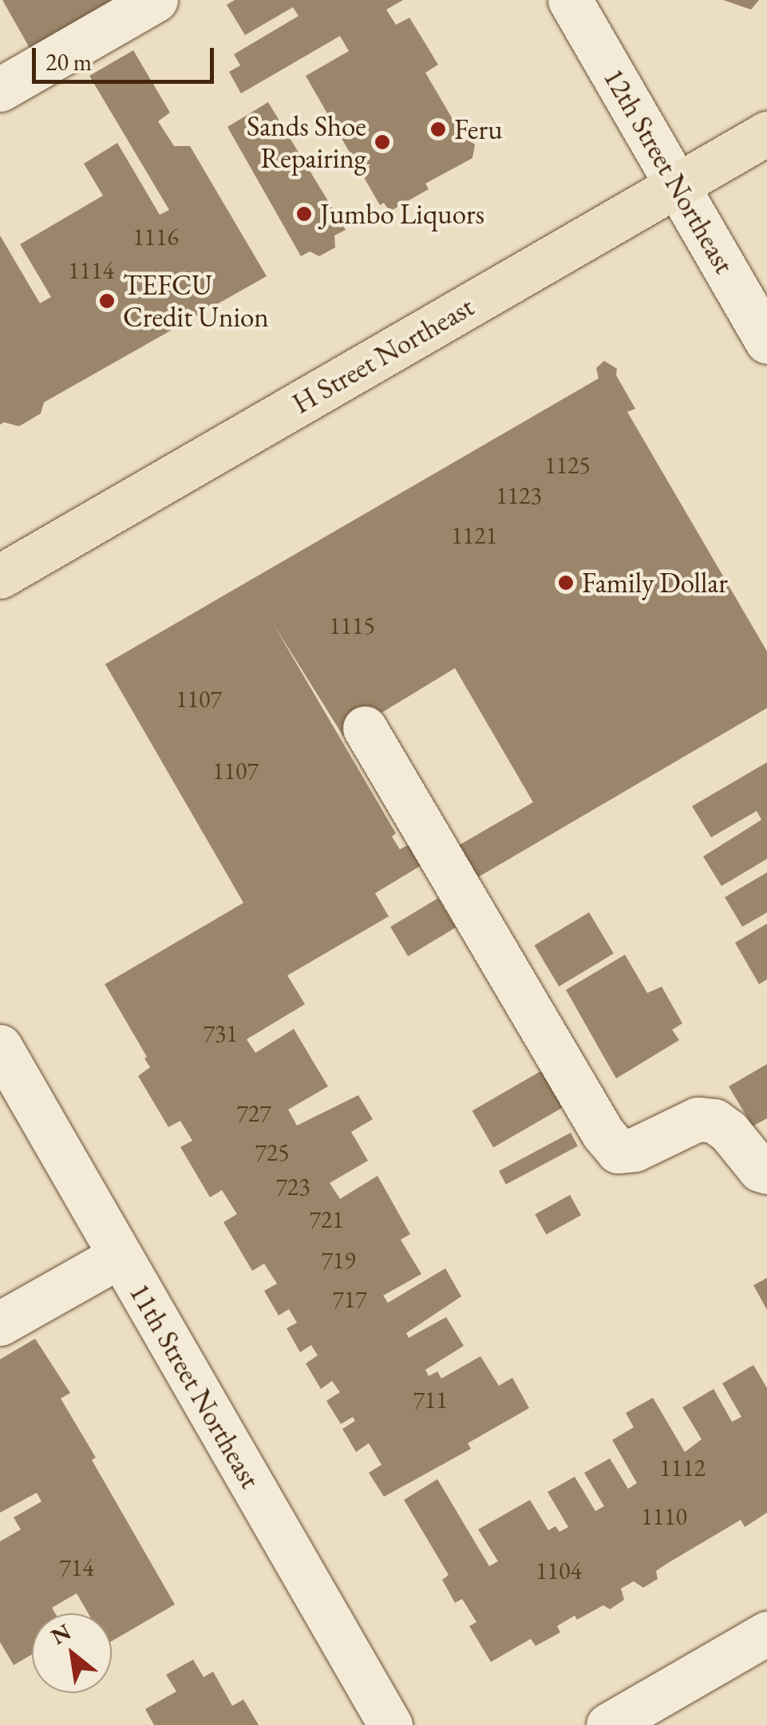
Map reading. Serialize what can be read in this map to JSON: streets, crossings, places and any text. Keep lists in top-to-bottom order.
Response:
{
  "streets": {
    "main road": ["H Street Northeast"],
    "street": ["12th Street Northeast", "11th Street Northeast"]
  },
  "crossings": [
    ["12th Street Northeast", "H Street Northeast"]
  ],
  "places": [
    "Feru",
    "Sands Shoe Repairing",
    "Jumbo Liquors",
    "TEFCU Credit Union",
    "Family Dollar"
  ],
  "house_numbers": [
    "1116",
    "1114",
    "1125",
    "1123",
    "1121",
    "1115",
    "1107",
    "1107",
    "731",
    "727",
    "725",
    "723",
    "721",
    "719",
    "717",
    "711",
    "1112",
    "1110",
    "714",
    "1104"
  ],
  "scale_bar": "20 m",
  "north": "top left"
}
